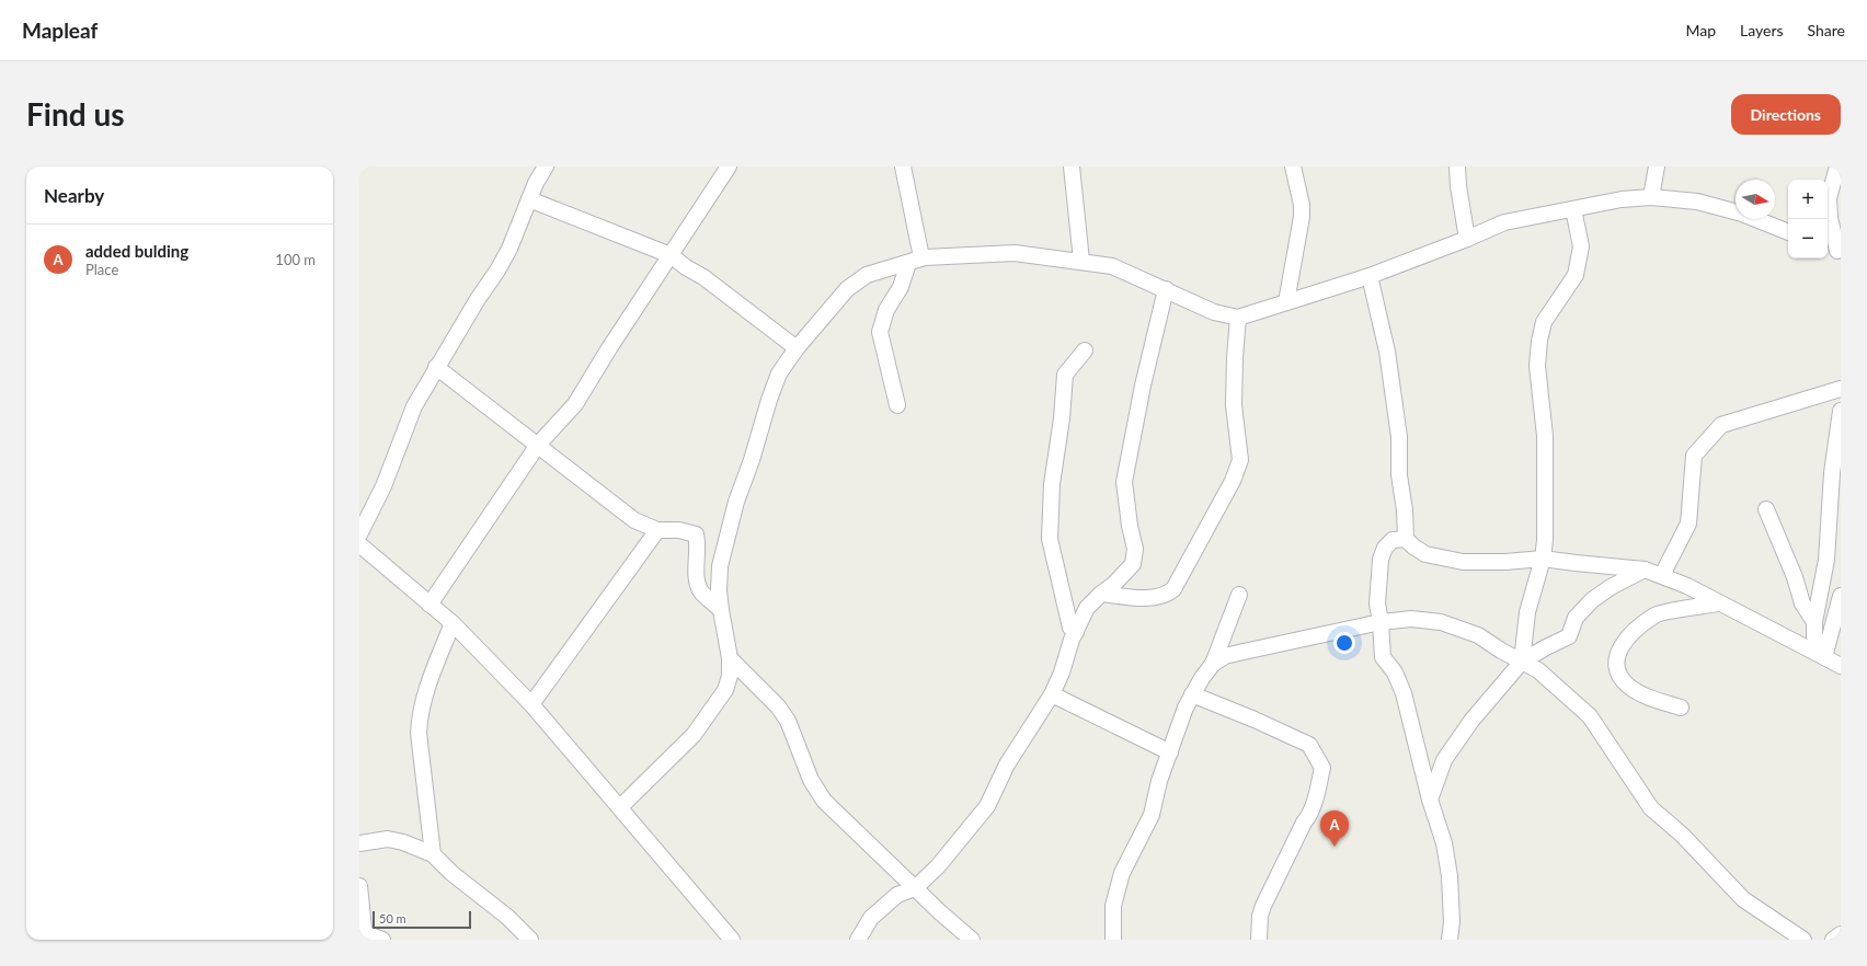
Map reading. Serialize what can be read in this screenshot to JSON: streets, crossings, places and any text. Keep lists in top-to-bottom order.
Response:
{
  "scale_bar": "50 m",
  "north": "right",
  "page": {
    "header": "Mapleaf",
    "nav": ["Map", "Layers", "Share"],
    "buttons": "Directions",
    "title": "Find us",
    "heading": "Nearby",
    "map_buttons": ["+", "−"],
    "list": [
      {
        "mark": "A",
        "name": "added bulding",
        "note": "Place",
        "value": "100 m"
      }
    ],
    "pins": "A",
    "scale": "50 m"
  }
}
